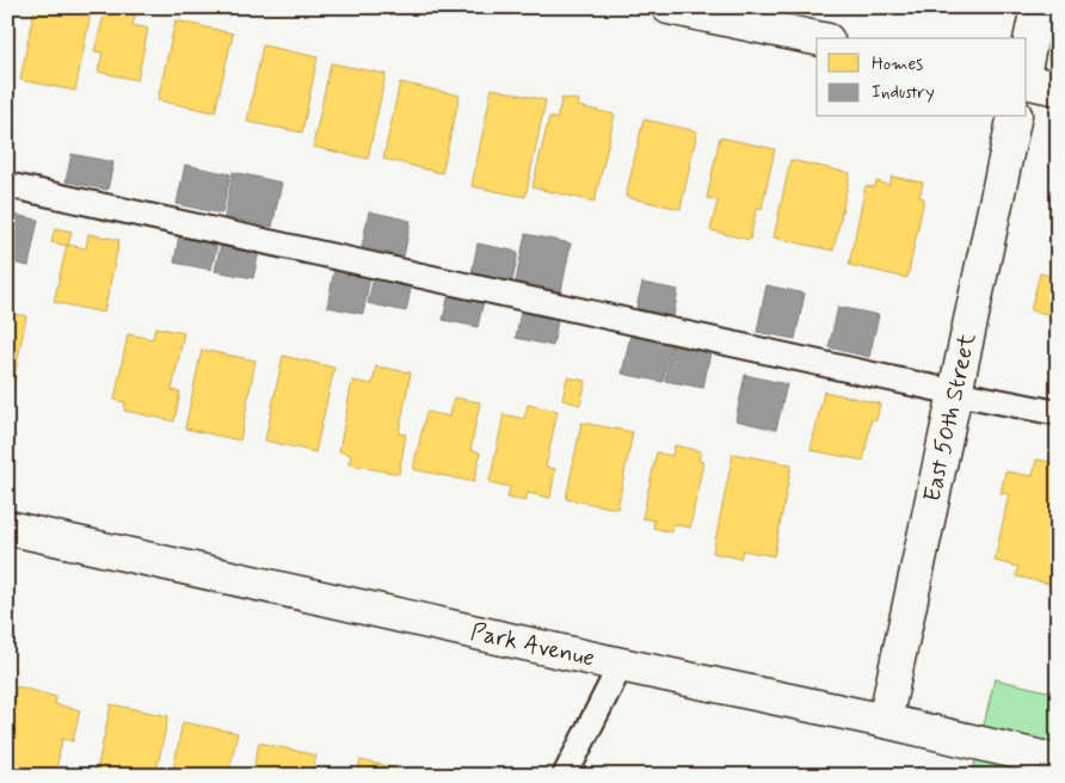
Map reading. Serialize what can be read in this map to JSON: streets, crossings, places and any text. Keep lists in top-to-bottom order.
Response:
{
  "streets": {
    "street": ["East 50th Street", "Park Avenue"]
  },
  "crossings": [
    ["East 50th Street", "Park Avenue"]
  ],
  "legend": ["Homes", "Industry"]
}
